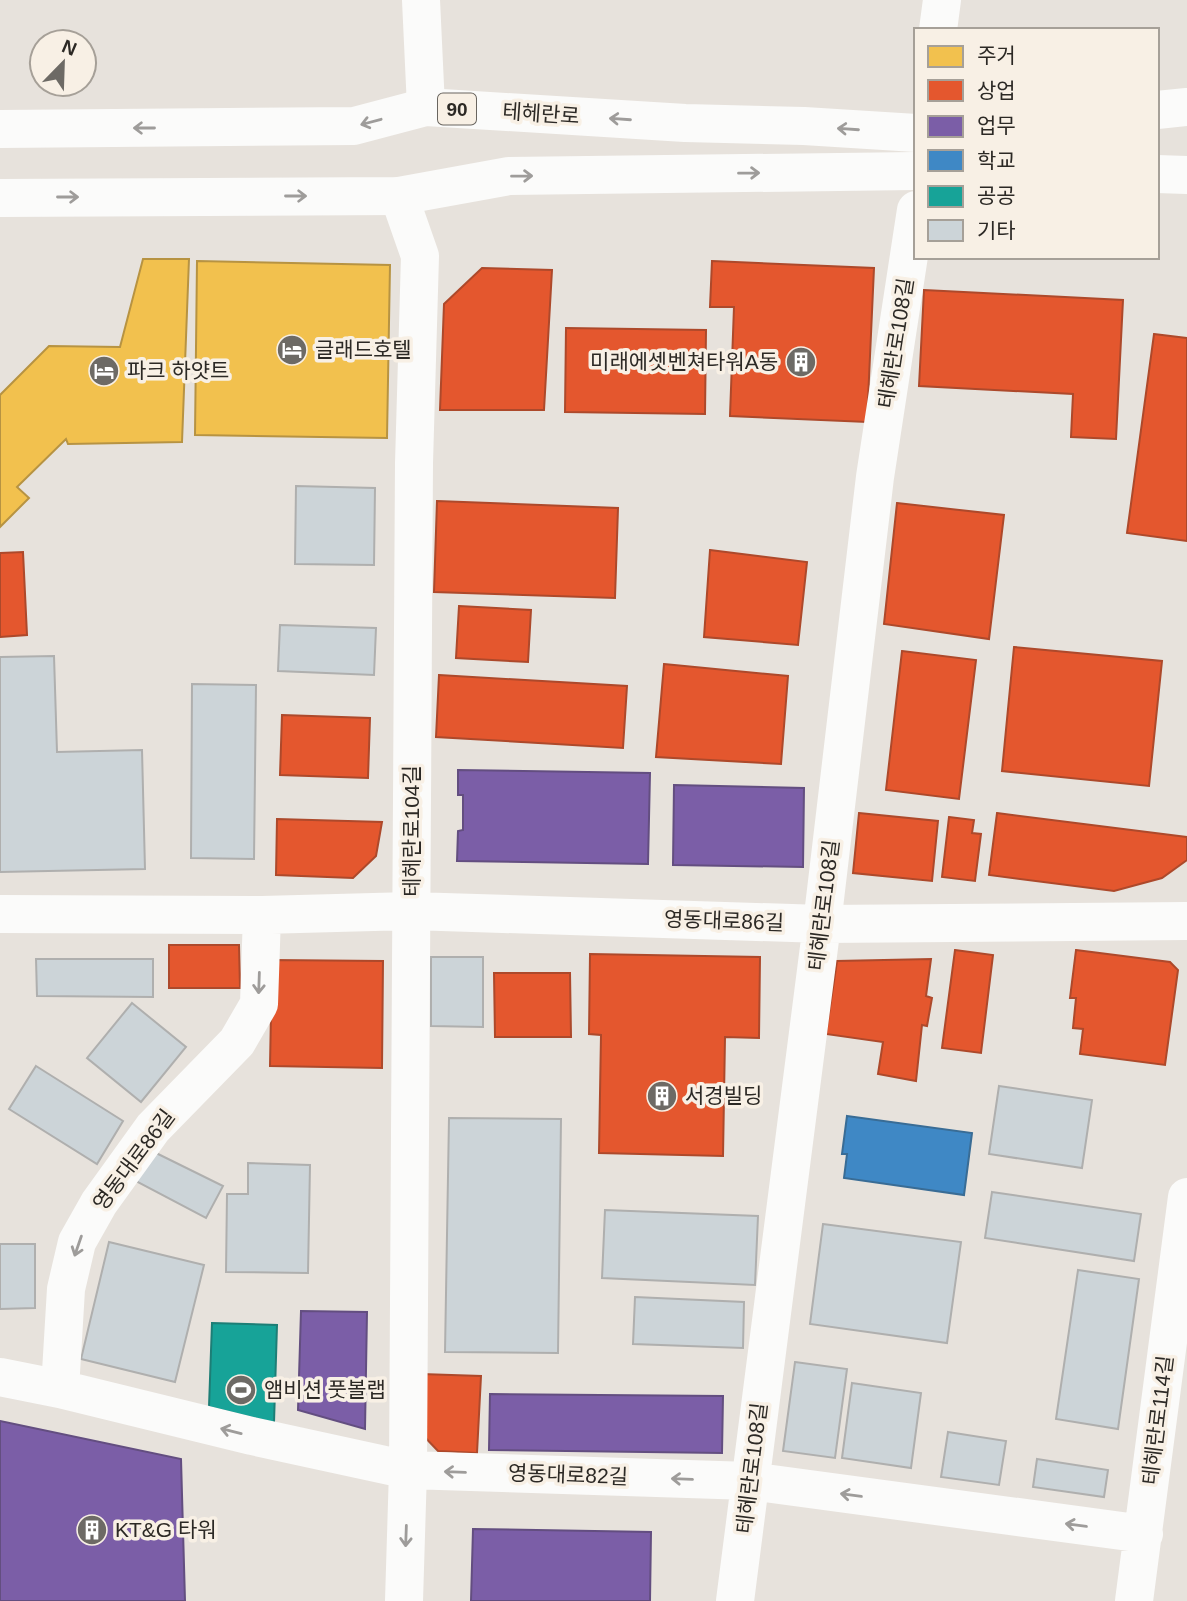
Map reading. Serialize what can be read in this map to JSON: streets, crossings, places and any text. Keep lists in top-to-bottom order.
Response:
{
  "streets": {
    "street": [
      "90",
      "테헤란로",
      "테헤란로108길",
      "테헤란로104길",
      "영동대로86길",
      "테헤란로114길",
      "영동대로82길"
    ]
  },
  "crossings": [
    ["테헤란로108길", "영동대로86길"],
    ["테헤란로108길", "영동대로82길"],
    ["테헤란로104길", "영동대로86길"],
    ["테헤란로104길", "영동대로82길"],
    ["영동대로86길", "영동대로82길"],
    ["테헤란로114길", "영동대로82길"]
  ],
  "one_way": ["영동대로82길"],
  "places": {
    "hotel": ["글래드호텔", "파크 하얏트"],
    "building": ["미래에셋벤쳐타워A동", "서경빌딩", "KT&G 타워"],
    "sports": ["앰비션 풋볼랩"]
  },
  "legend": [
    "주거",
    "상업",
    "업무",
    "학교",
    "공공",
    "기타"
  ],
  "north": "top right"
}
